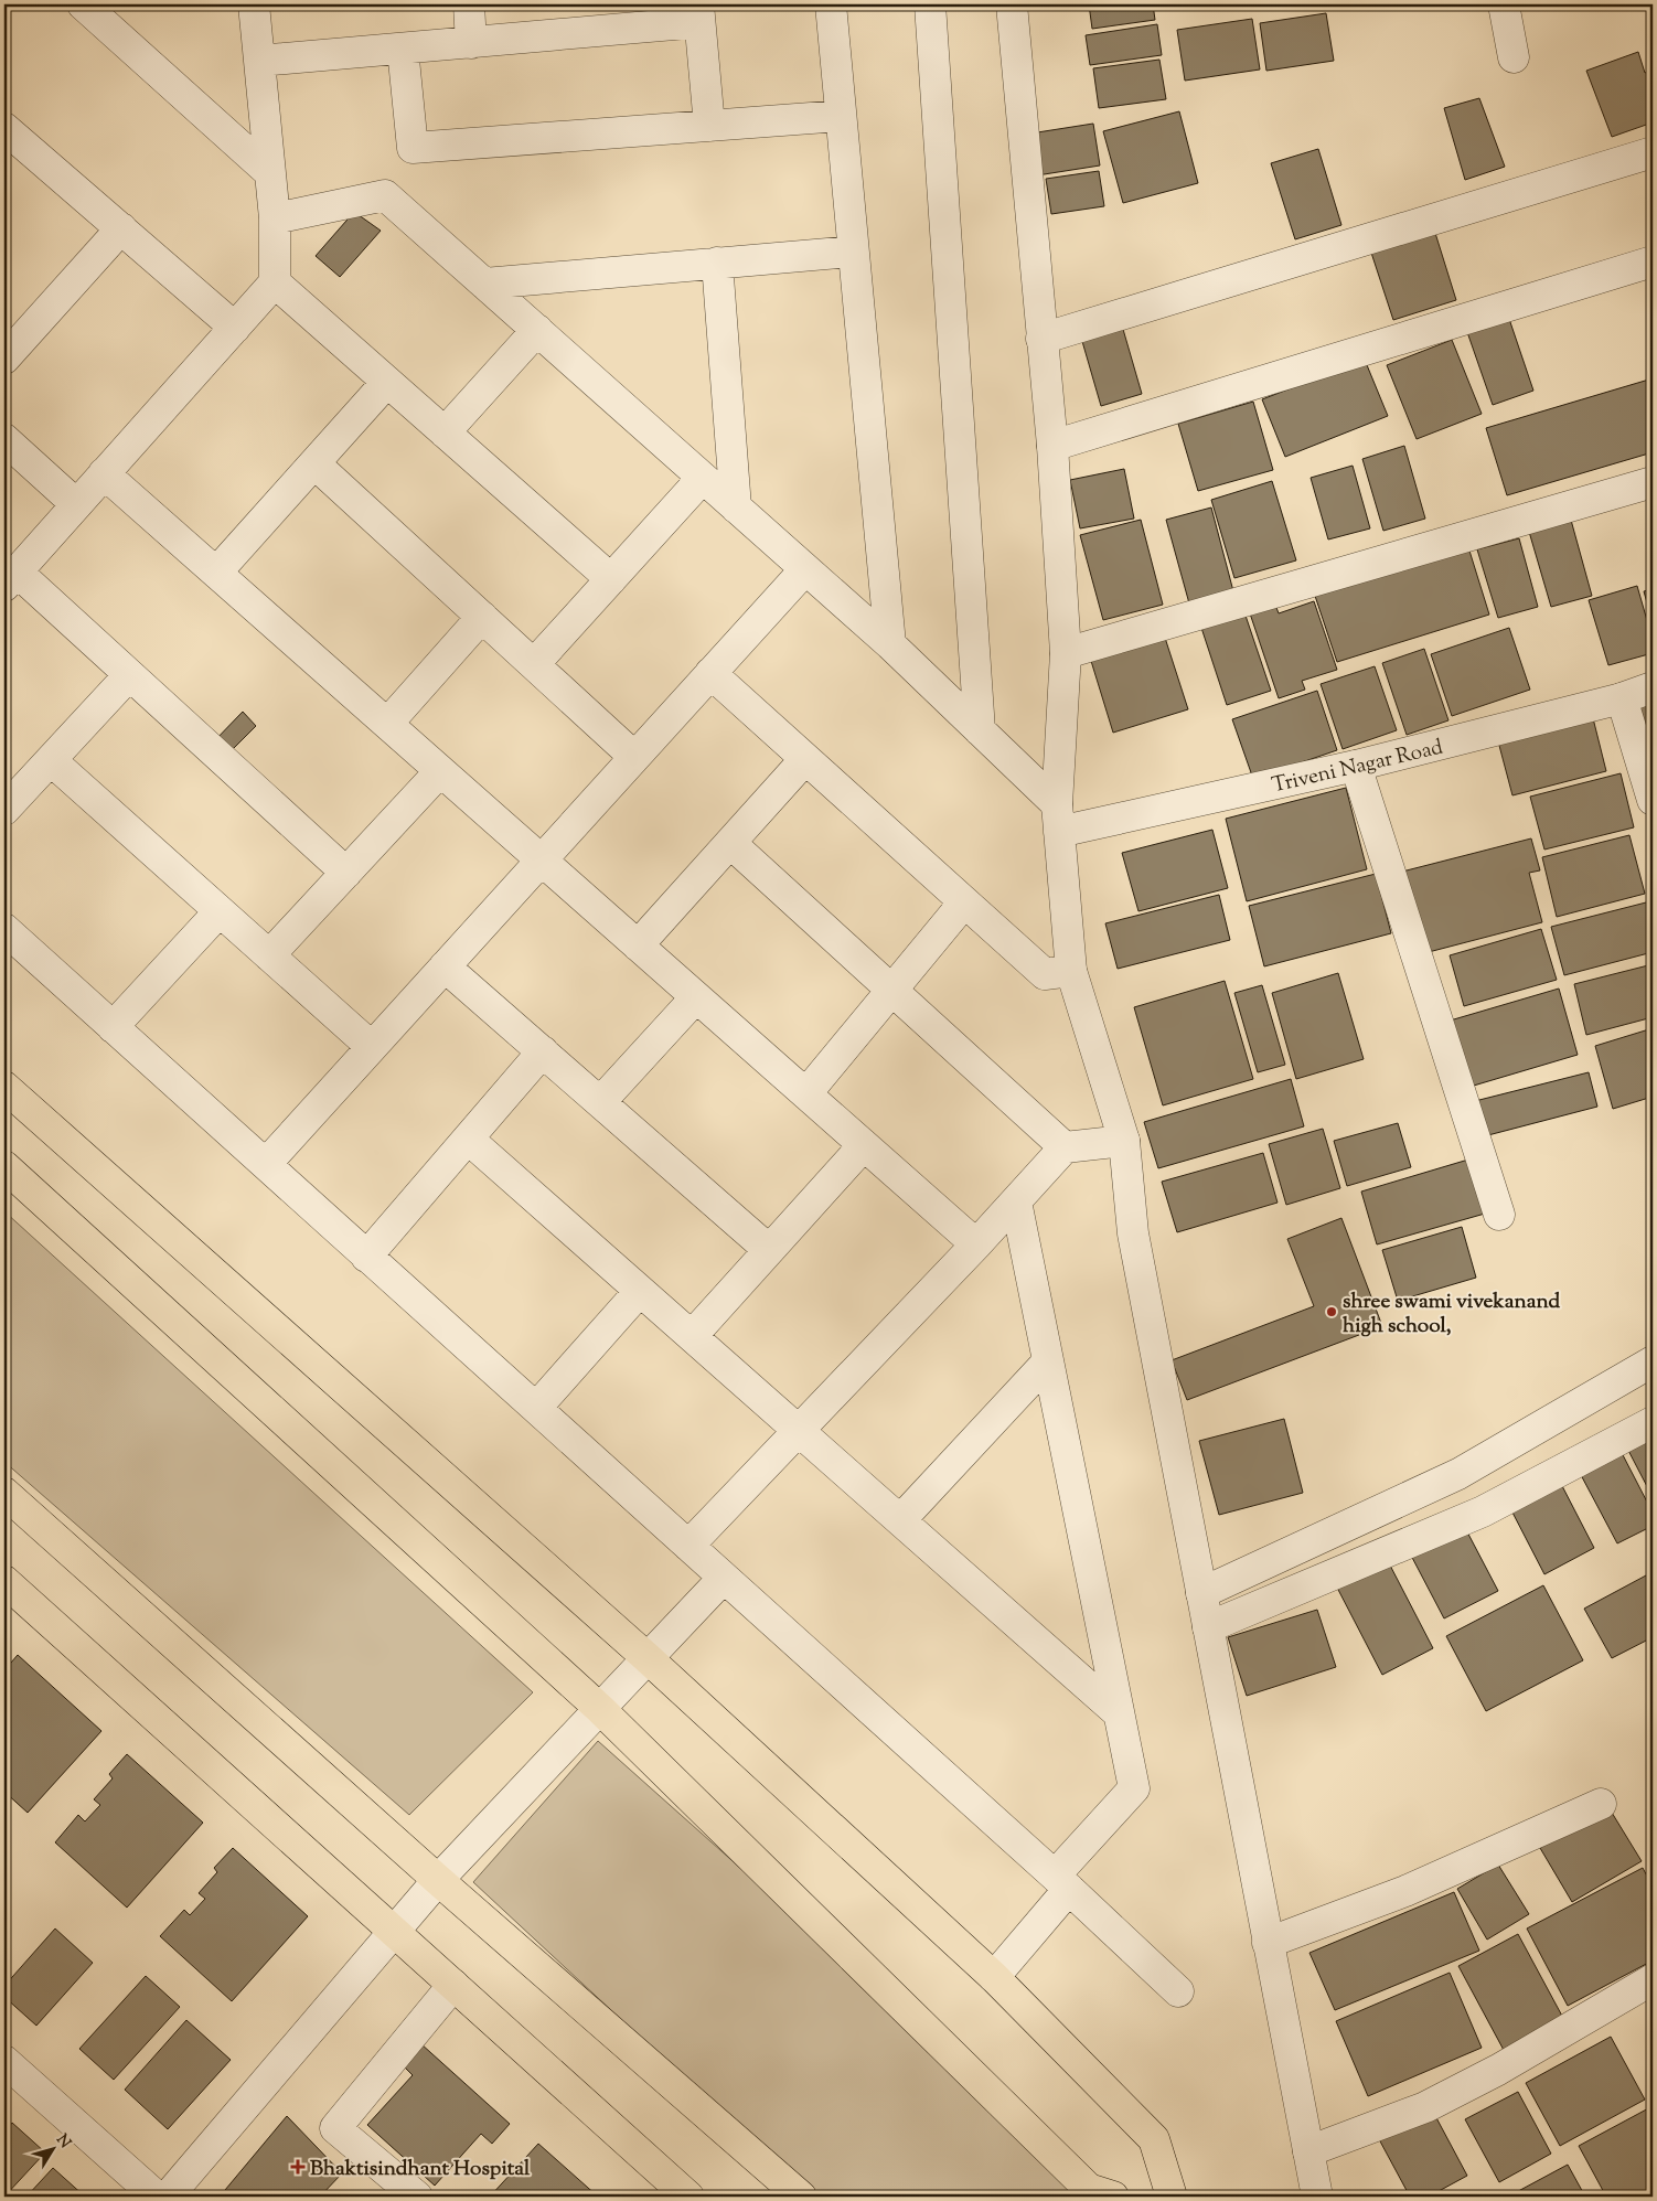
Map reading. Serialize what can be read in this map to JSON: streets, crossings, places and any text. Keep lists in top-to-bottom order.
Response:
{
  "streets": {
    "street": ["Triveni Nagar Road"]
  },
  "places": {
    "other": ["shree swami vivekanand high school,"],
    "health": ["Bhaktisindhant Hospital"]
  },
  "north": "top right"
}
